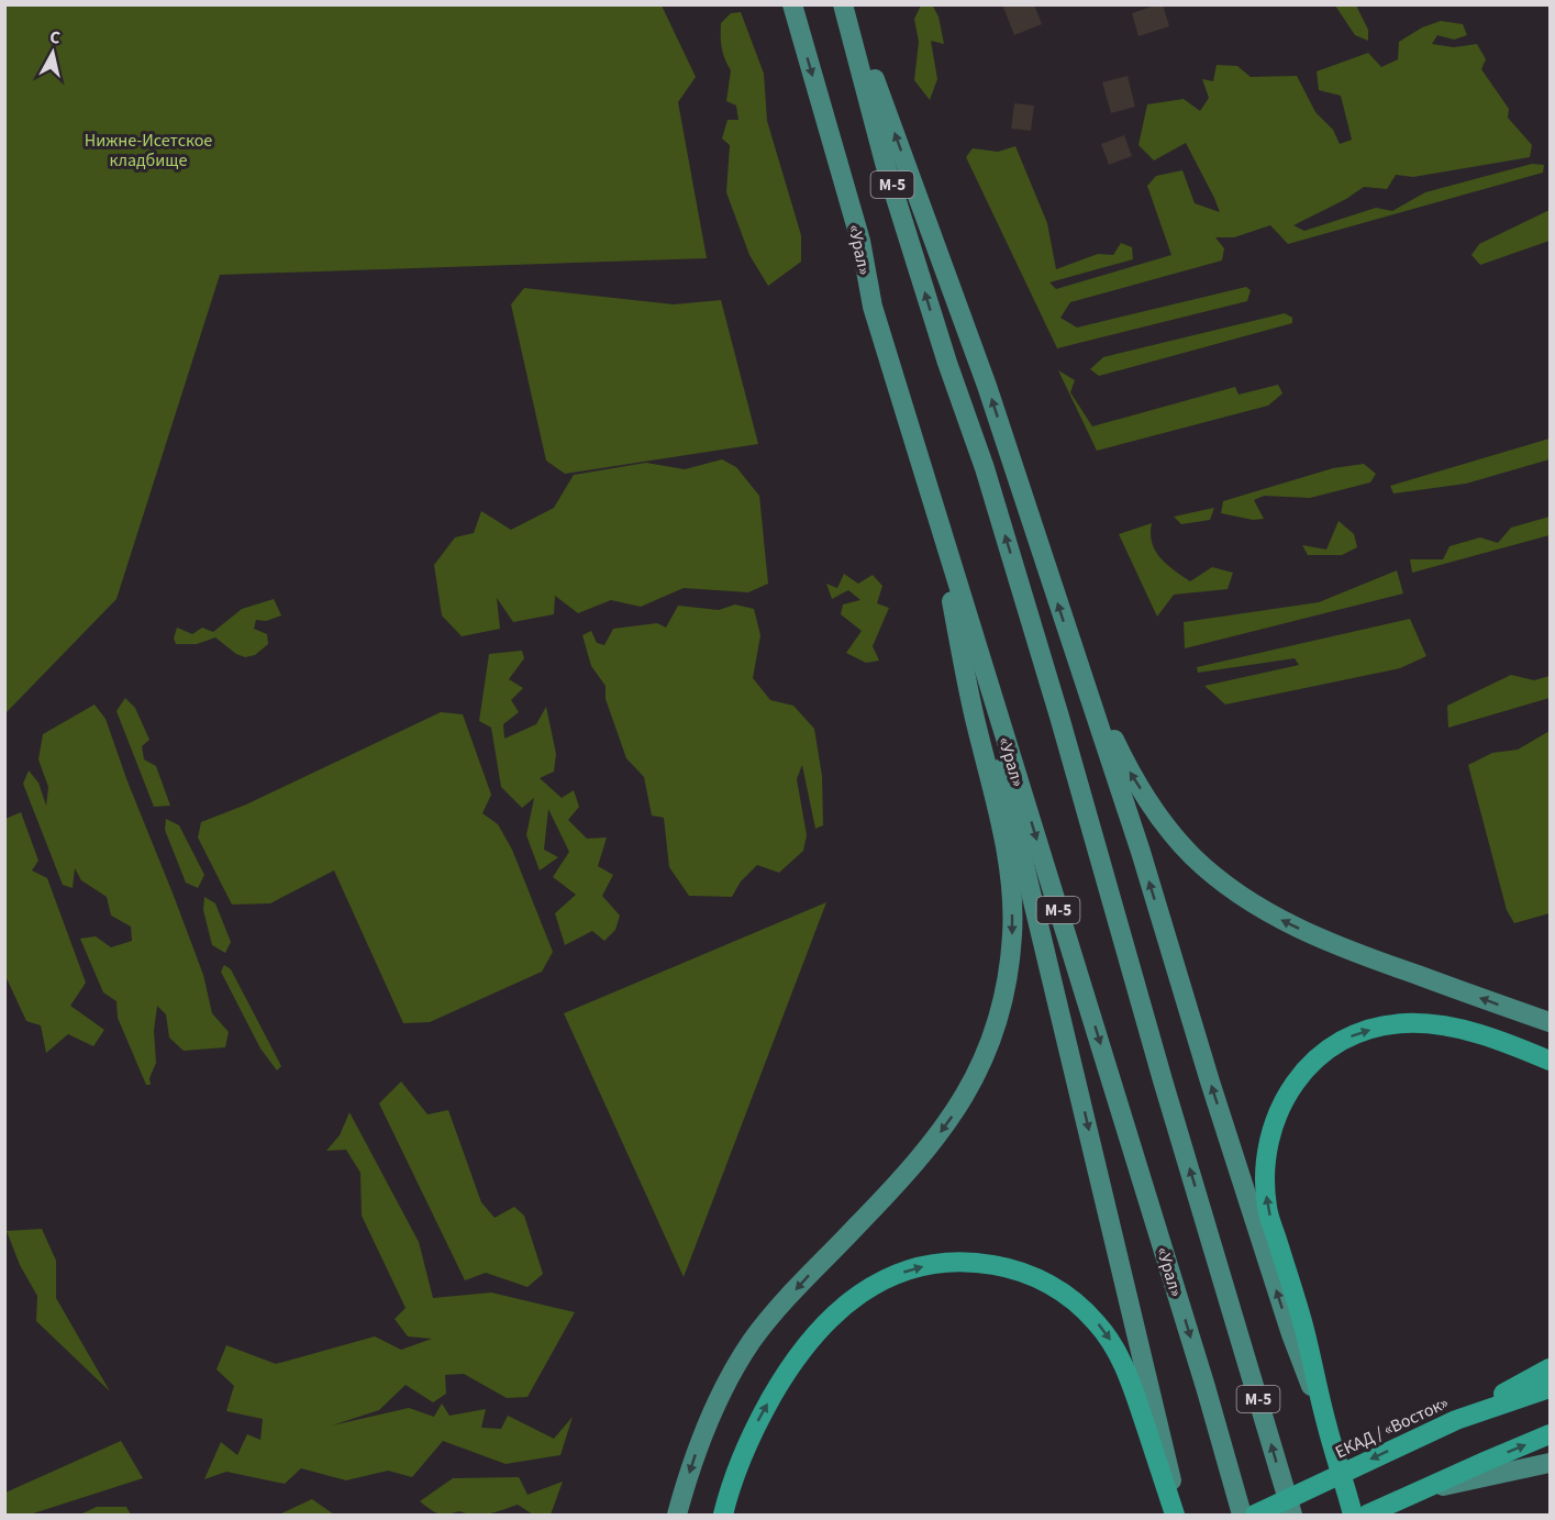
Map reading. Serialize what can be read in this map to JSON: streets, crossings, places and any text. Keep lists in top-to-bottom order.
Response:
{
  "streets": {
    "highway": ["ЕКАД / «Восток»"],
    "main road": ["М-5", "«Урал»"]
  },
  "parks": ["Нижне-Исетское кладбище"],
  "north": "top"
}
